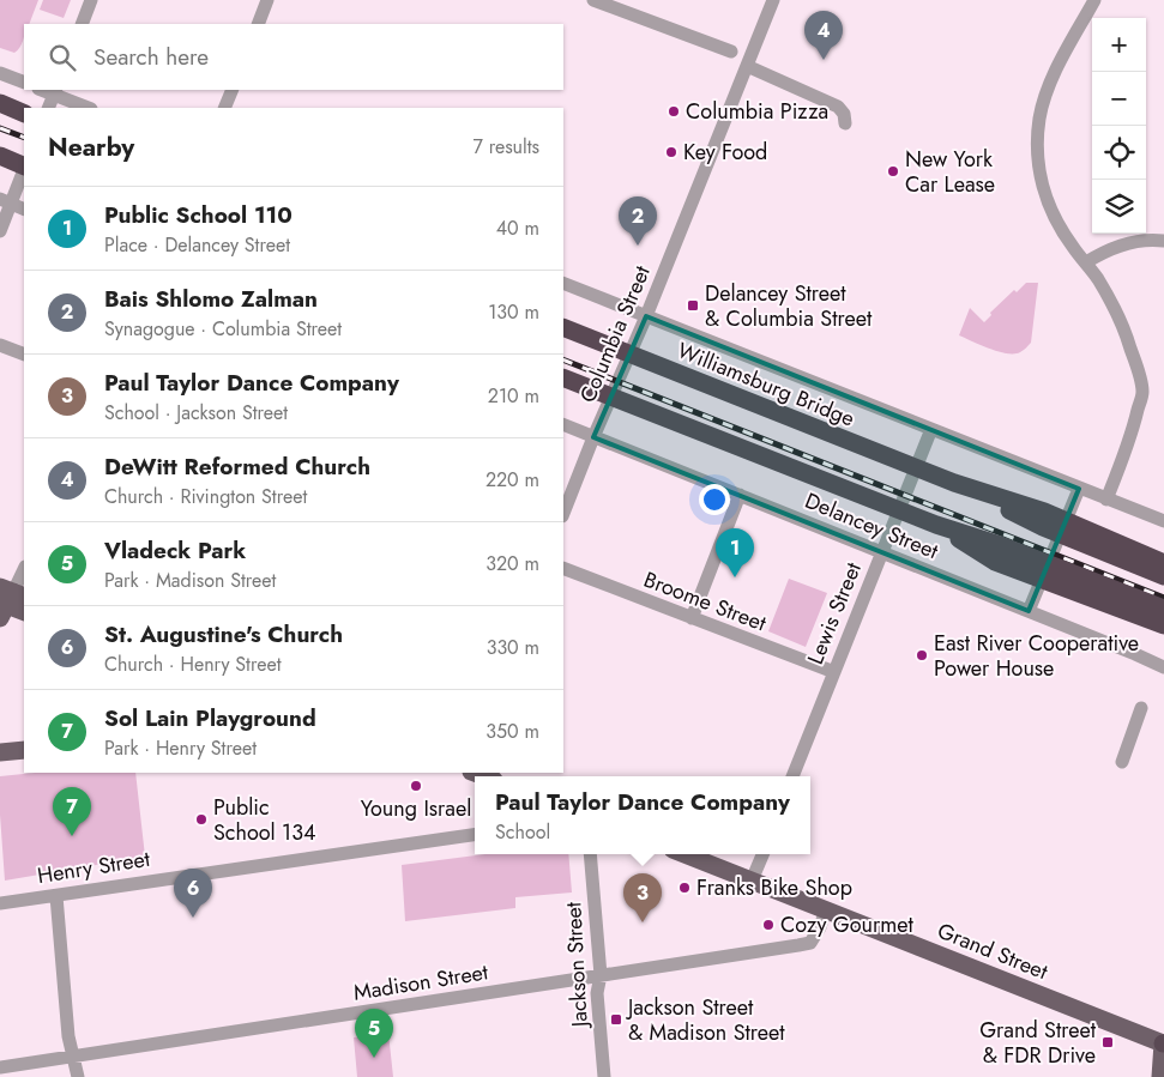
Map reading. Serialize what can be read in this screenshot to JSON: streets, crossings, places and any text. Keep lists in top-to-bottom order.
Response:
{
  "streets": {
    "highway": ["Williamsburg Bridge"],
    "main road": ["Grand Street"],
    "street": [
      "Columbia Street",
      "Delancey Street",
      "Broome Street",
      "Lewis Street",
      "Henry Street",
      "Jackson Street",
      "Madison Street"
    ]
  },
  "crossings": [
    ["Columbia Street", "Delancey Street"],
    ["Delancey Street", "Lewis Street"],
    ["Broome Street", "Lewis Street"],
    ["Grand Street", "Madison Street"],
    ["Jackson Street", "Madison Street"]
  ],
  "places": {
    "other": [
      "Columbia Pizza",
      "Key Food",
      "New York Car Lease",
      "East River Cooperative Power House",
      "Young Israel",
      "Public School 134",
      "Franks Bike Shop",
      "Cozy Gourmet"
    ],
    "transit": ["Delancey Street & Columbia Street", "Jackson Street & Madison Street", "Grand Street & FDR Drive"]
  },
  "page": {
    "pins": [
      "4",
      "2",
      "1",
      "7",
      "6",
      "3",
      "5"
    ],
    "map_buttons": ["+", "−"],
    "search": "Search here",
    "heading": ["Nearby", "7 results"],
    "list": [
      {
        "mark": "1",
        "name": "Public School 110",
        "note": "Place · Delancey Street",
        "value": "40 m"
      },
      {
        "mark": "2",
        "name": "Bais Shlomo Zalman",
        "note": "Synagogue · Columbia Street",
        "value": "130 m"
      },
      {
        "mark": "3",
        "name": "Paul Taylor Dance Company",
        "note": "School · Jackson Street",
        "value": "210 m"
      },
      {
        "mark": "4",
        "name": "DeWitt Reformed Church",
        "note": "Church · Rivington Street",
        "value": "220 m"
      },
      {
        "mark": "5",
        "name": "Vladeck Park",
        "note": "Park · Madison Street",
        "value": "320 m"
      },
      {
        "mark": "6",
        "name": "St. Augustine's Church",
        "note": "Church · Henry Street",
        "value": "330 m"
      },
      {
        "mark": "7",
        "name": "Sol Lain Playground",
        "note": "Park · Henry Street",
        "value": "350 m"
      }
    ],
    "popup": ["Paul Taylor Dance Company", "School"]
  }
}
